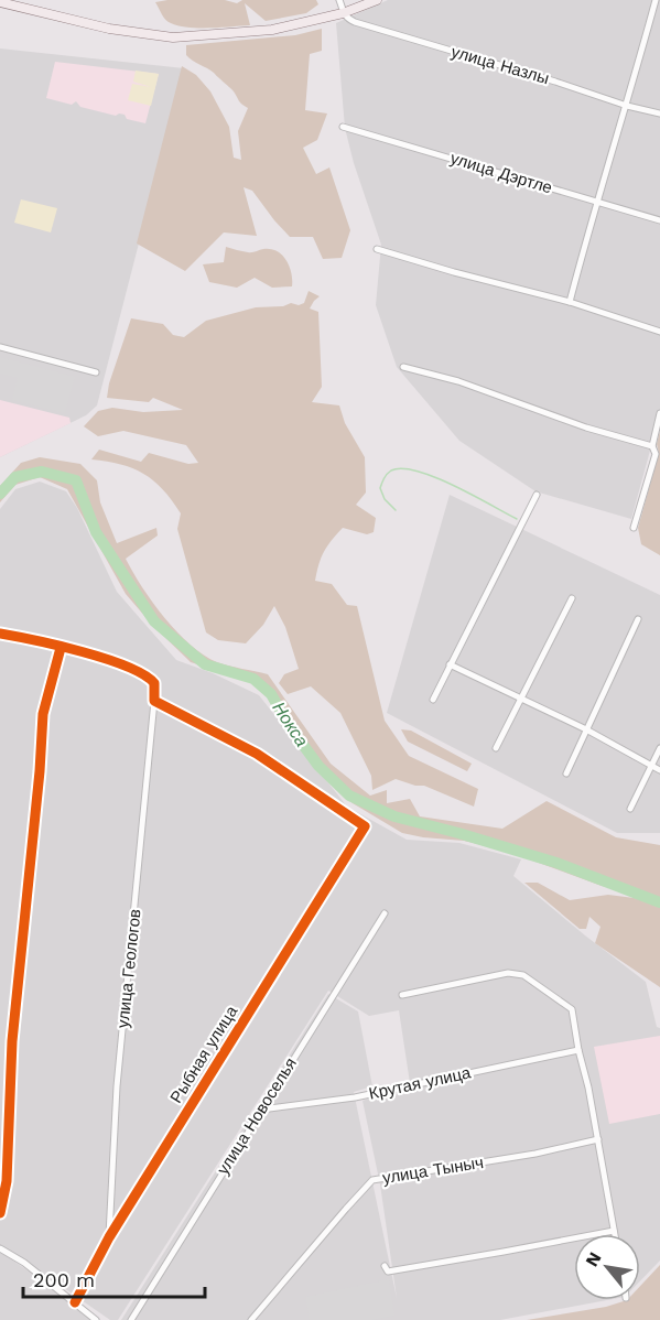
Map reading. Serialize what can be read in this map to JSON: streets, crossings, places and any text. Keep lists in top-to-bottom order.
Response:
{
  "streets": {
    "street": [
      "улица Назлы",
      "улица Дэртле",
      "улица Геологов",
      "Рыбная улица",
      "Крутая улица",
      "улица Новоселья",
      "улица Тыныч"
    ]
  },
  "crossings": [
    ["улица Геологов", "Рыбная улица"],
    ["Крутая улица", "улица Новоселья"]
  ],
  "water": ["Нокса"],
  "scale_bar": "200 m",
  "north": "top left"
}
